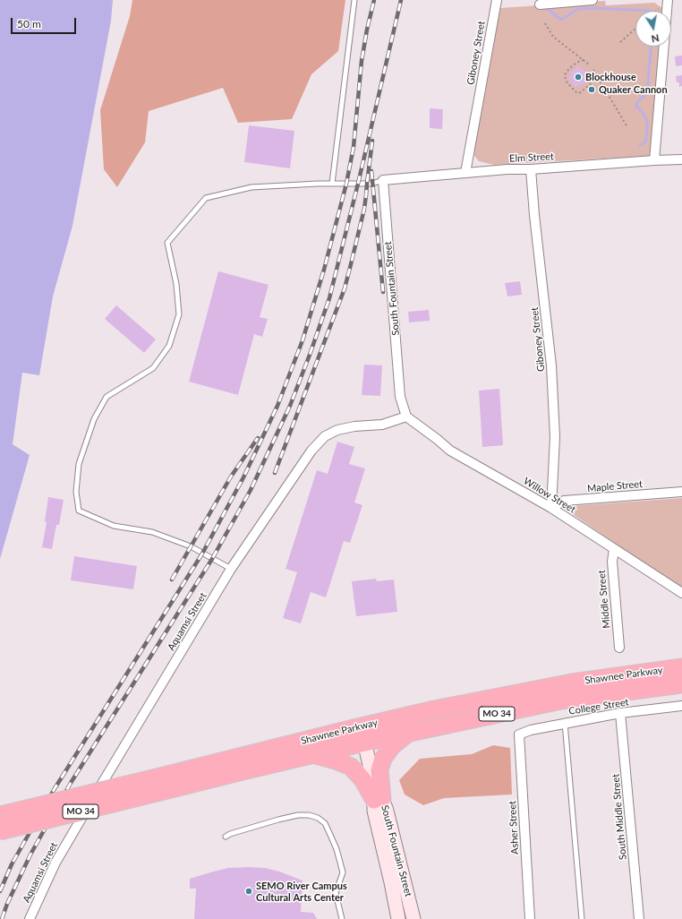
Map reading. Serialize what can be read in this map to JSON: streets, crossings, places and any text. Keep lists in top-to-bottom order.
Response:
{
  "streets": {
    "highway": ["Shawnee Parkway", "MO 34"],
    "street": [
      "Giboney Street",
      "Elm Street",
      "South Fountain Street",
      "Maple Street",
      "Willow Street",
      "Middle Street",
      "Aquamsi Street",
      "College Street",
      "South Middle Street",
      "Asher Street"
    ]
  },
  "crossings": [
    ["Giboney Street", "Elm Street"],
    ["Giboney Street", "Maple Street"],
    ["Giboney Street", "Willow Street"],
    ["Elm Street", "South Fountain Street"],
    ["South Fountain Street", "Willow Street"],
    ["South Fountain Street", "Aquamsi Street"],
    ["South Fountain Street", "Shawnee Parkway"],
    ["Maple Street", "Willow Street"],
    ["Willow Street", "Middle Street"],
    ["Willow Street", "Aquamsi Street"],
    ["College Street", "South Middle Street"],
    ["College Street", "Asher Street"]
  ],
  "places": ["Blockhouse", "Quaker Cannon", "SEMO River Campus Cultural Arts Center"],
  "scale_bar": "50 m",
  "north": "bottom"
}
